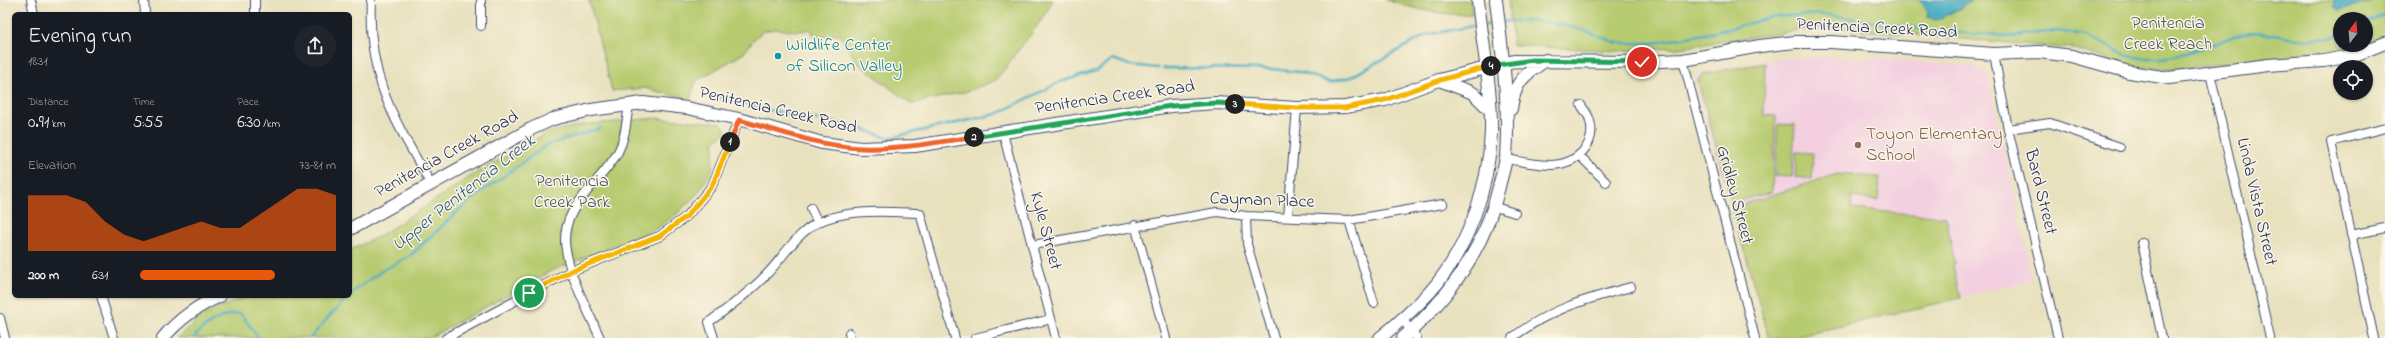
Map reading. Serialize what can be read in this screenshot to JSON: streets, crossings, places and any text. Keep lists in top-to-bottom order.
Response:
{
  "streets": {
    "street": [
      "Penitencia Creek Road",
      "Bard Street",
      "Gridley Street",
      "Cayman Place",
      "Linda Vista Street",
      "Kyle Street"
    ]
  },
  "crossings": [
    ["Penitencia Creek Road", "Bard Street"],
    ["Penitencia Creek Road", "Gridley Street"],
    ["Penitencia Creek Road", "Linda Vista Street"],
    ["Penitencia Creek Road", "Kyle Street"],
    ["Cayman Place", "Kyle Street"]
  ],
  "water": ["Upper Penitencia Creek"],
  "parks": ["Penitencia Creek Reach", "Penitencia Creek Park"],
  "places": ["Wildlife Center of Silicon Valley", "Toyon Elementary School"],
  "north": "top",
  "page": {
    "heading": ["Evening run", "18:31"],
    "pins": [
      "4",
      "3",
      "2",
      "1"
    ],
    "stats": [
      ["Distance", "0.91 km"],
      ["Time", "5:55"],
      ["Pace", "6:30 /km"]
    ],
    "chart": ["Elevation", "73–81 m"],
    "list": [
      {
        "name": "200 m",
        "note": "6:31"
      }
    ]
  }
}
